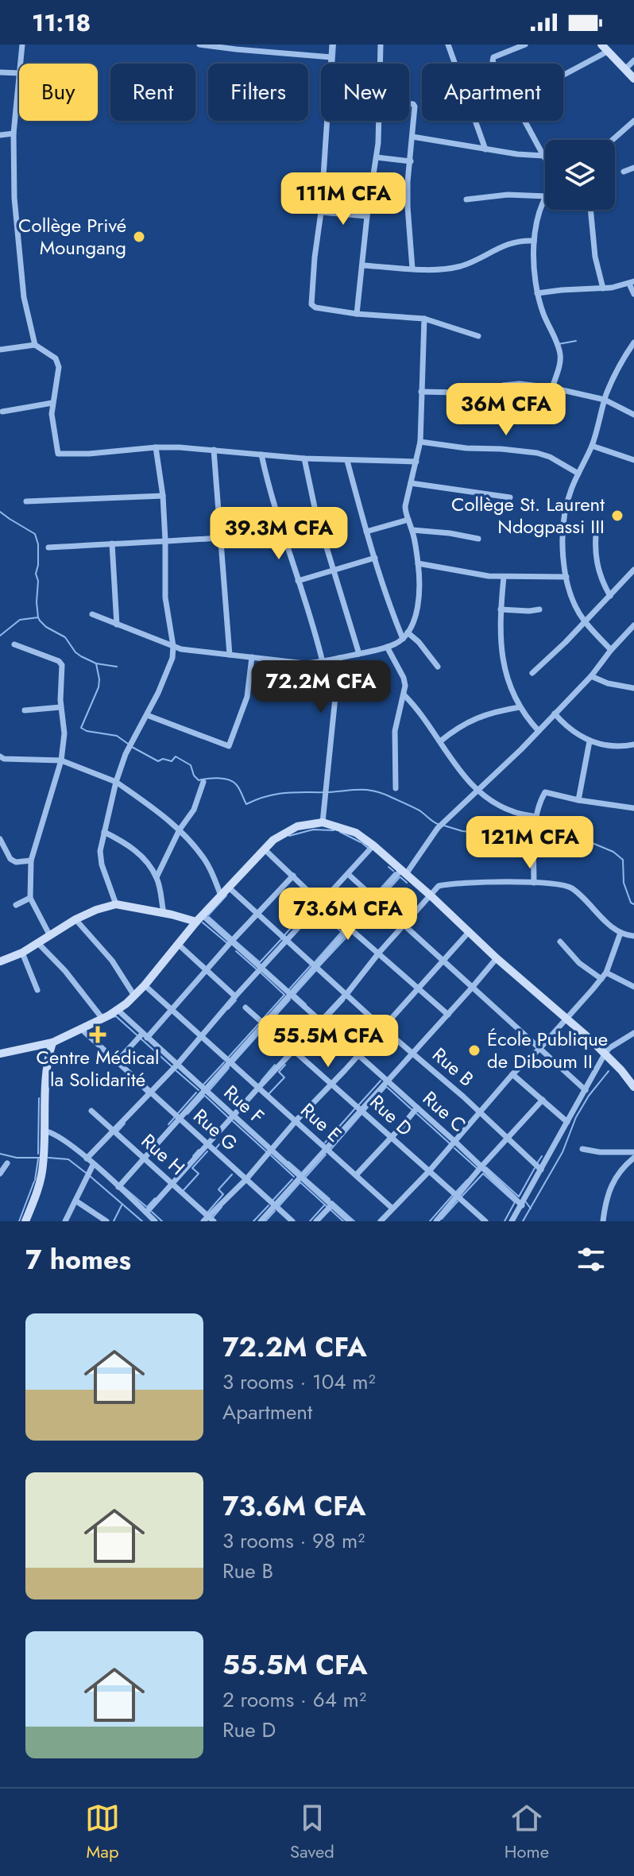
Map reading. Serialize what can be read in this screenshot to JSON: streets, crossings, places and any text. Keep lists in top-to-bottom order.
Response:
{
  "streets": {
    "street": [
      "Rue B",
      "Rue F",
      "Rue C",
      "Rue D",
      "Rue E",
      "Rue G",
      "Rue H"
    ]
  },
  "places": {
    "other": ["Collège Privé Moungang", "Collège St. Laurent Ndogpassi III", "École Publique de Diboum II"],
    "health": ["Centre Médical la Solidarité"]
  },
  "page": {
    "status": "11:18",
    "chip": [
      "Buy",
      "Rent",
      "Filters",
      "New",
      "Apartment"
    ],
    "price": [
      "111M CFA",
      "36M CFA",
      "39.3M CFA",
      "72.2M CFA",
      "121M CFA",
      "73.6M CFA",
      "55.5M CFA"
    ],
    "heading": "7 homes",
    "list": [
      {
        "name": "72.2M CFA",
        "note": "3 rooms · 104 m² · Apartment"
      },
      {
        "name": "73.6M CFA",
        "note": "3 rooms · 98 m² · Rue B"
      },
      {
        "name": "55.5M CFA",
        "note": "2 rooms · 64 m² · Rue D"
      }
    ],
    "tabs": ["Map", "Saved", "Home"]
  }
}
